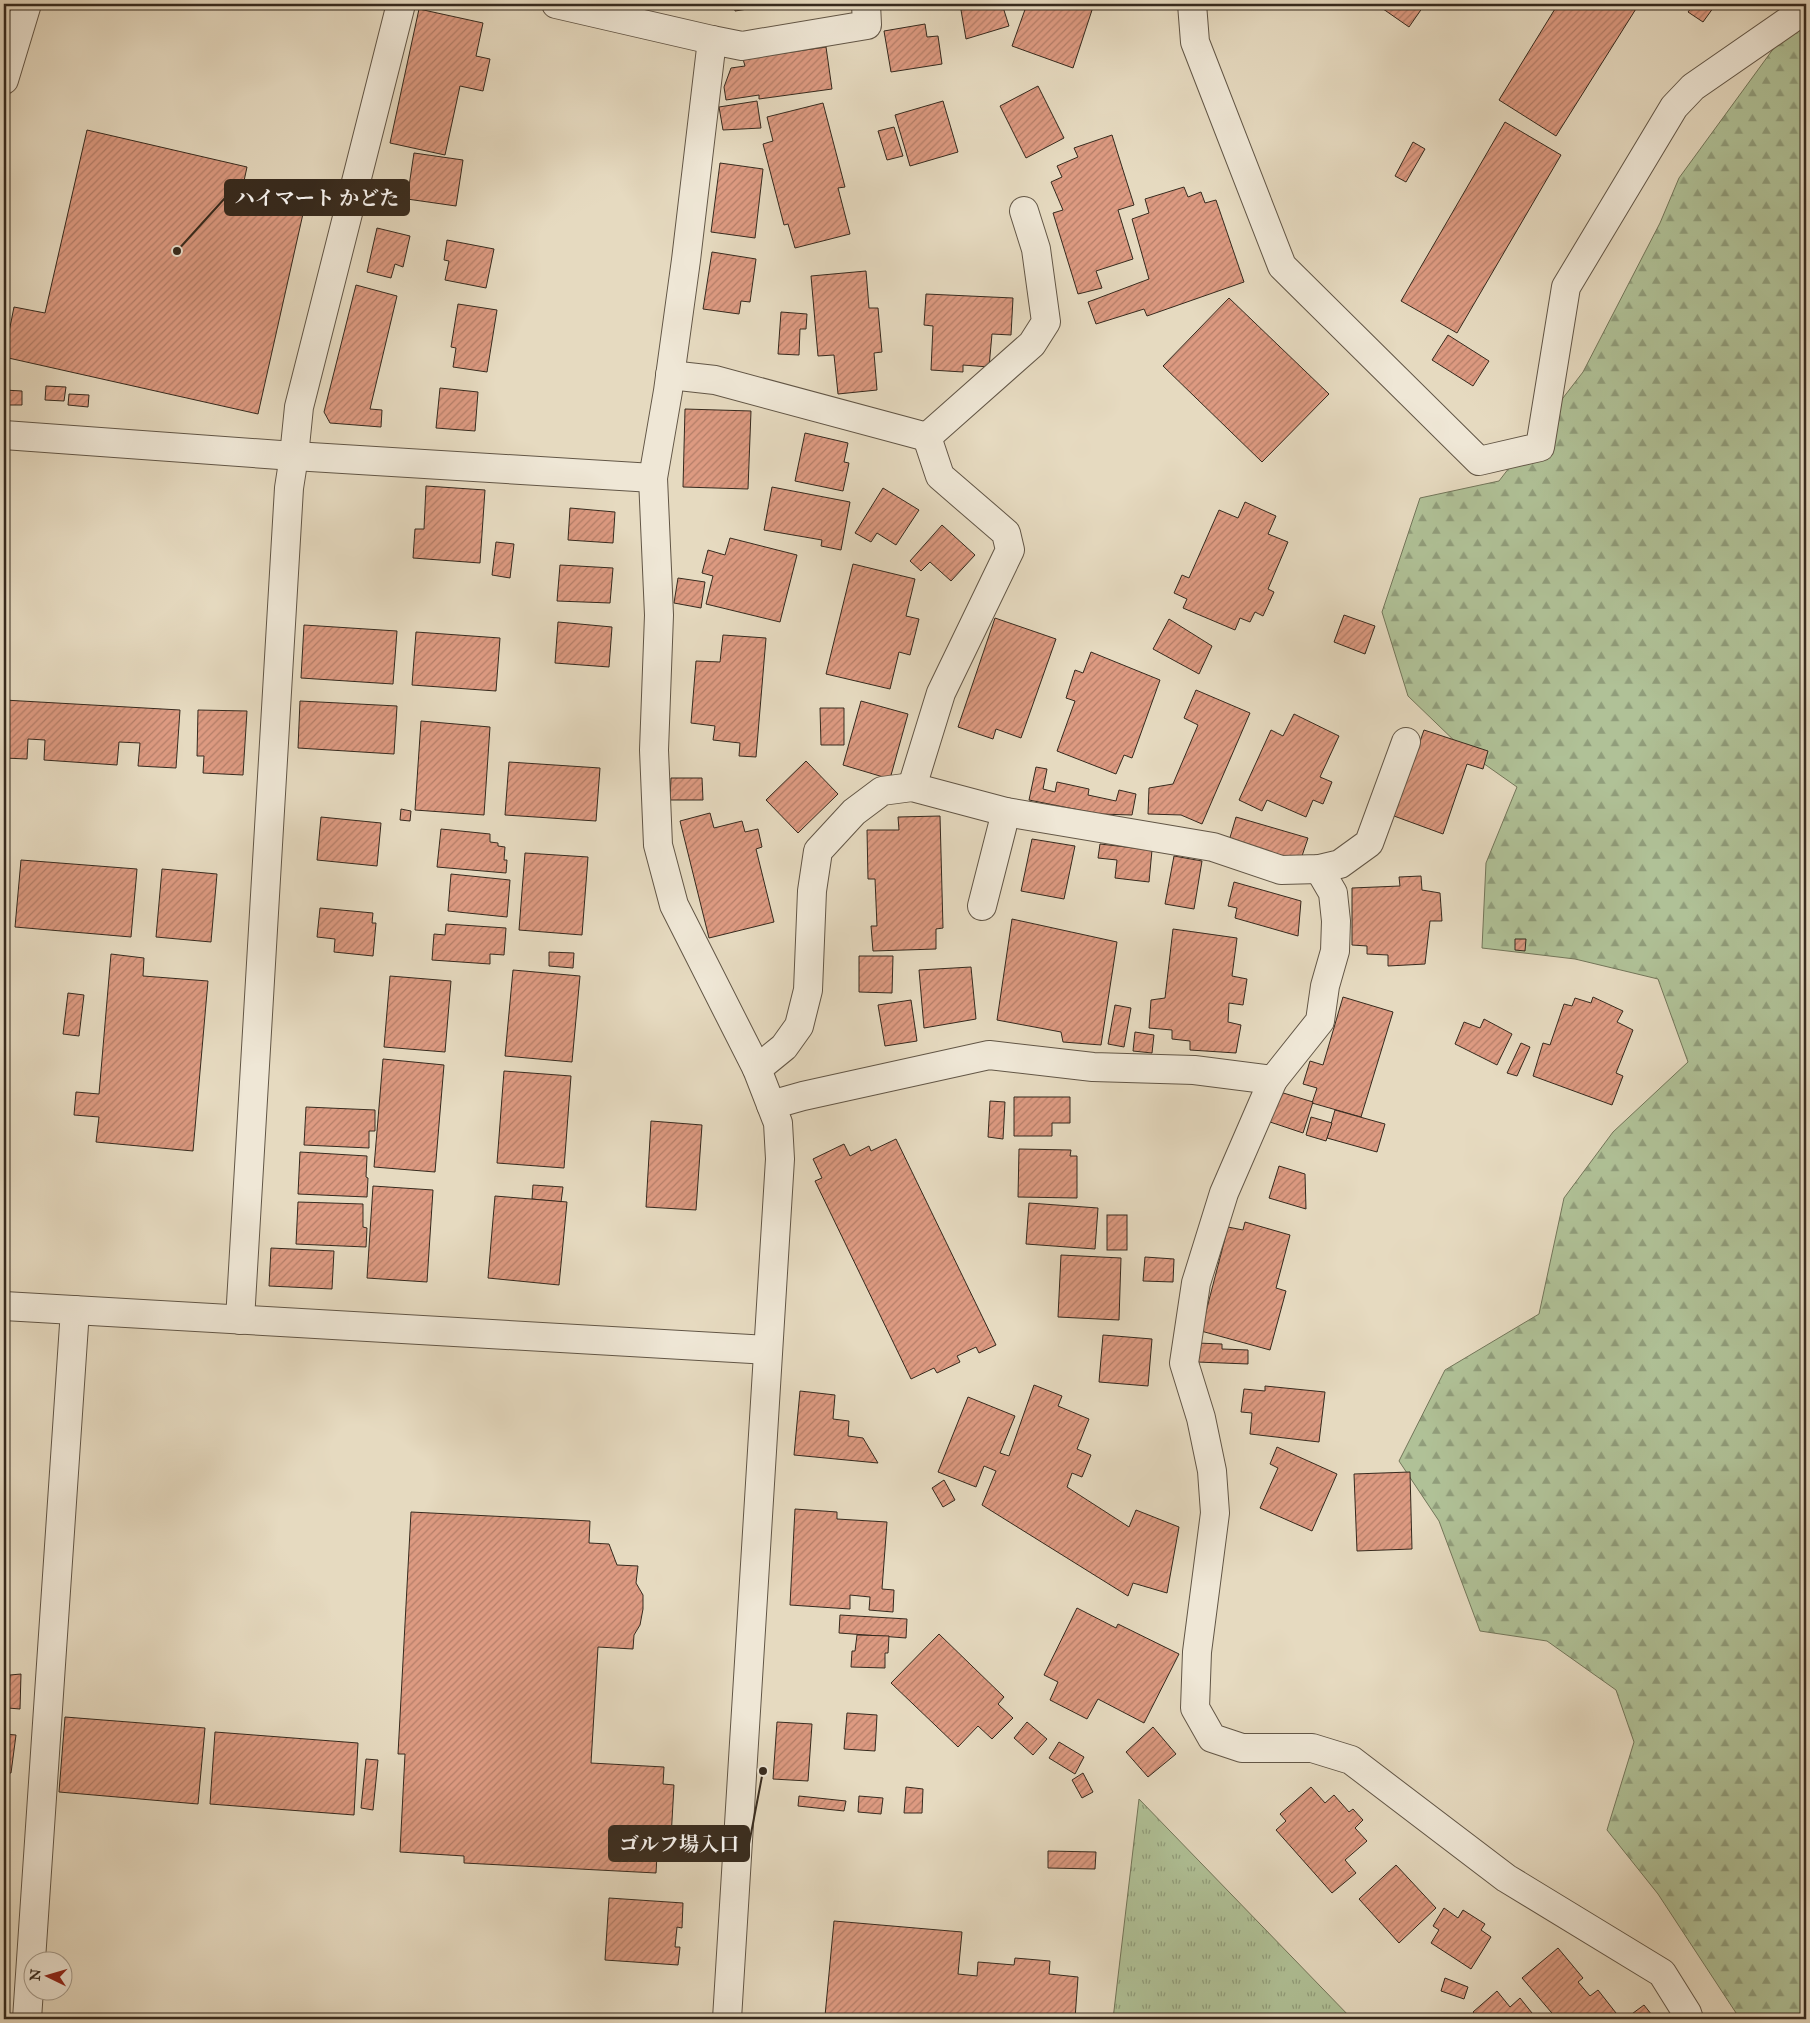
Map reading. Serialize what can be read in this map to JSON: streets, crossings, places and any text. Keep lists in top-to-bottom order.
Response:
{
  "places": ["ハイマート かどた", "ゴルフ場入口"],
  "north": "left"
}
